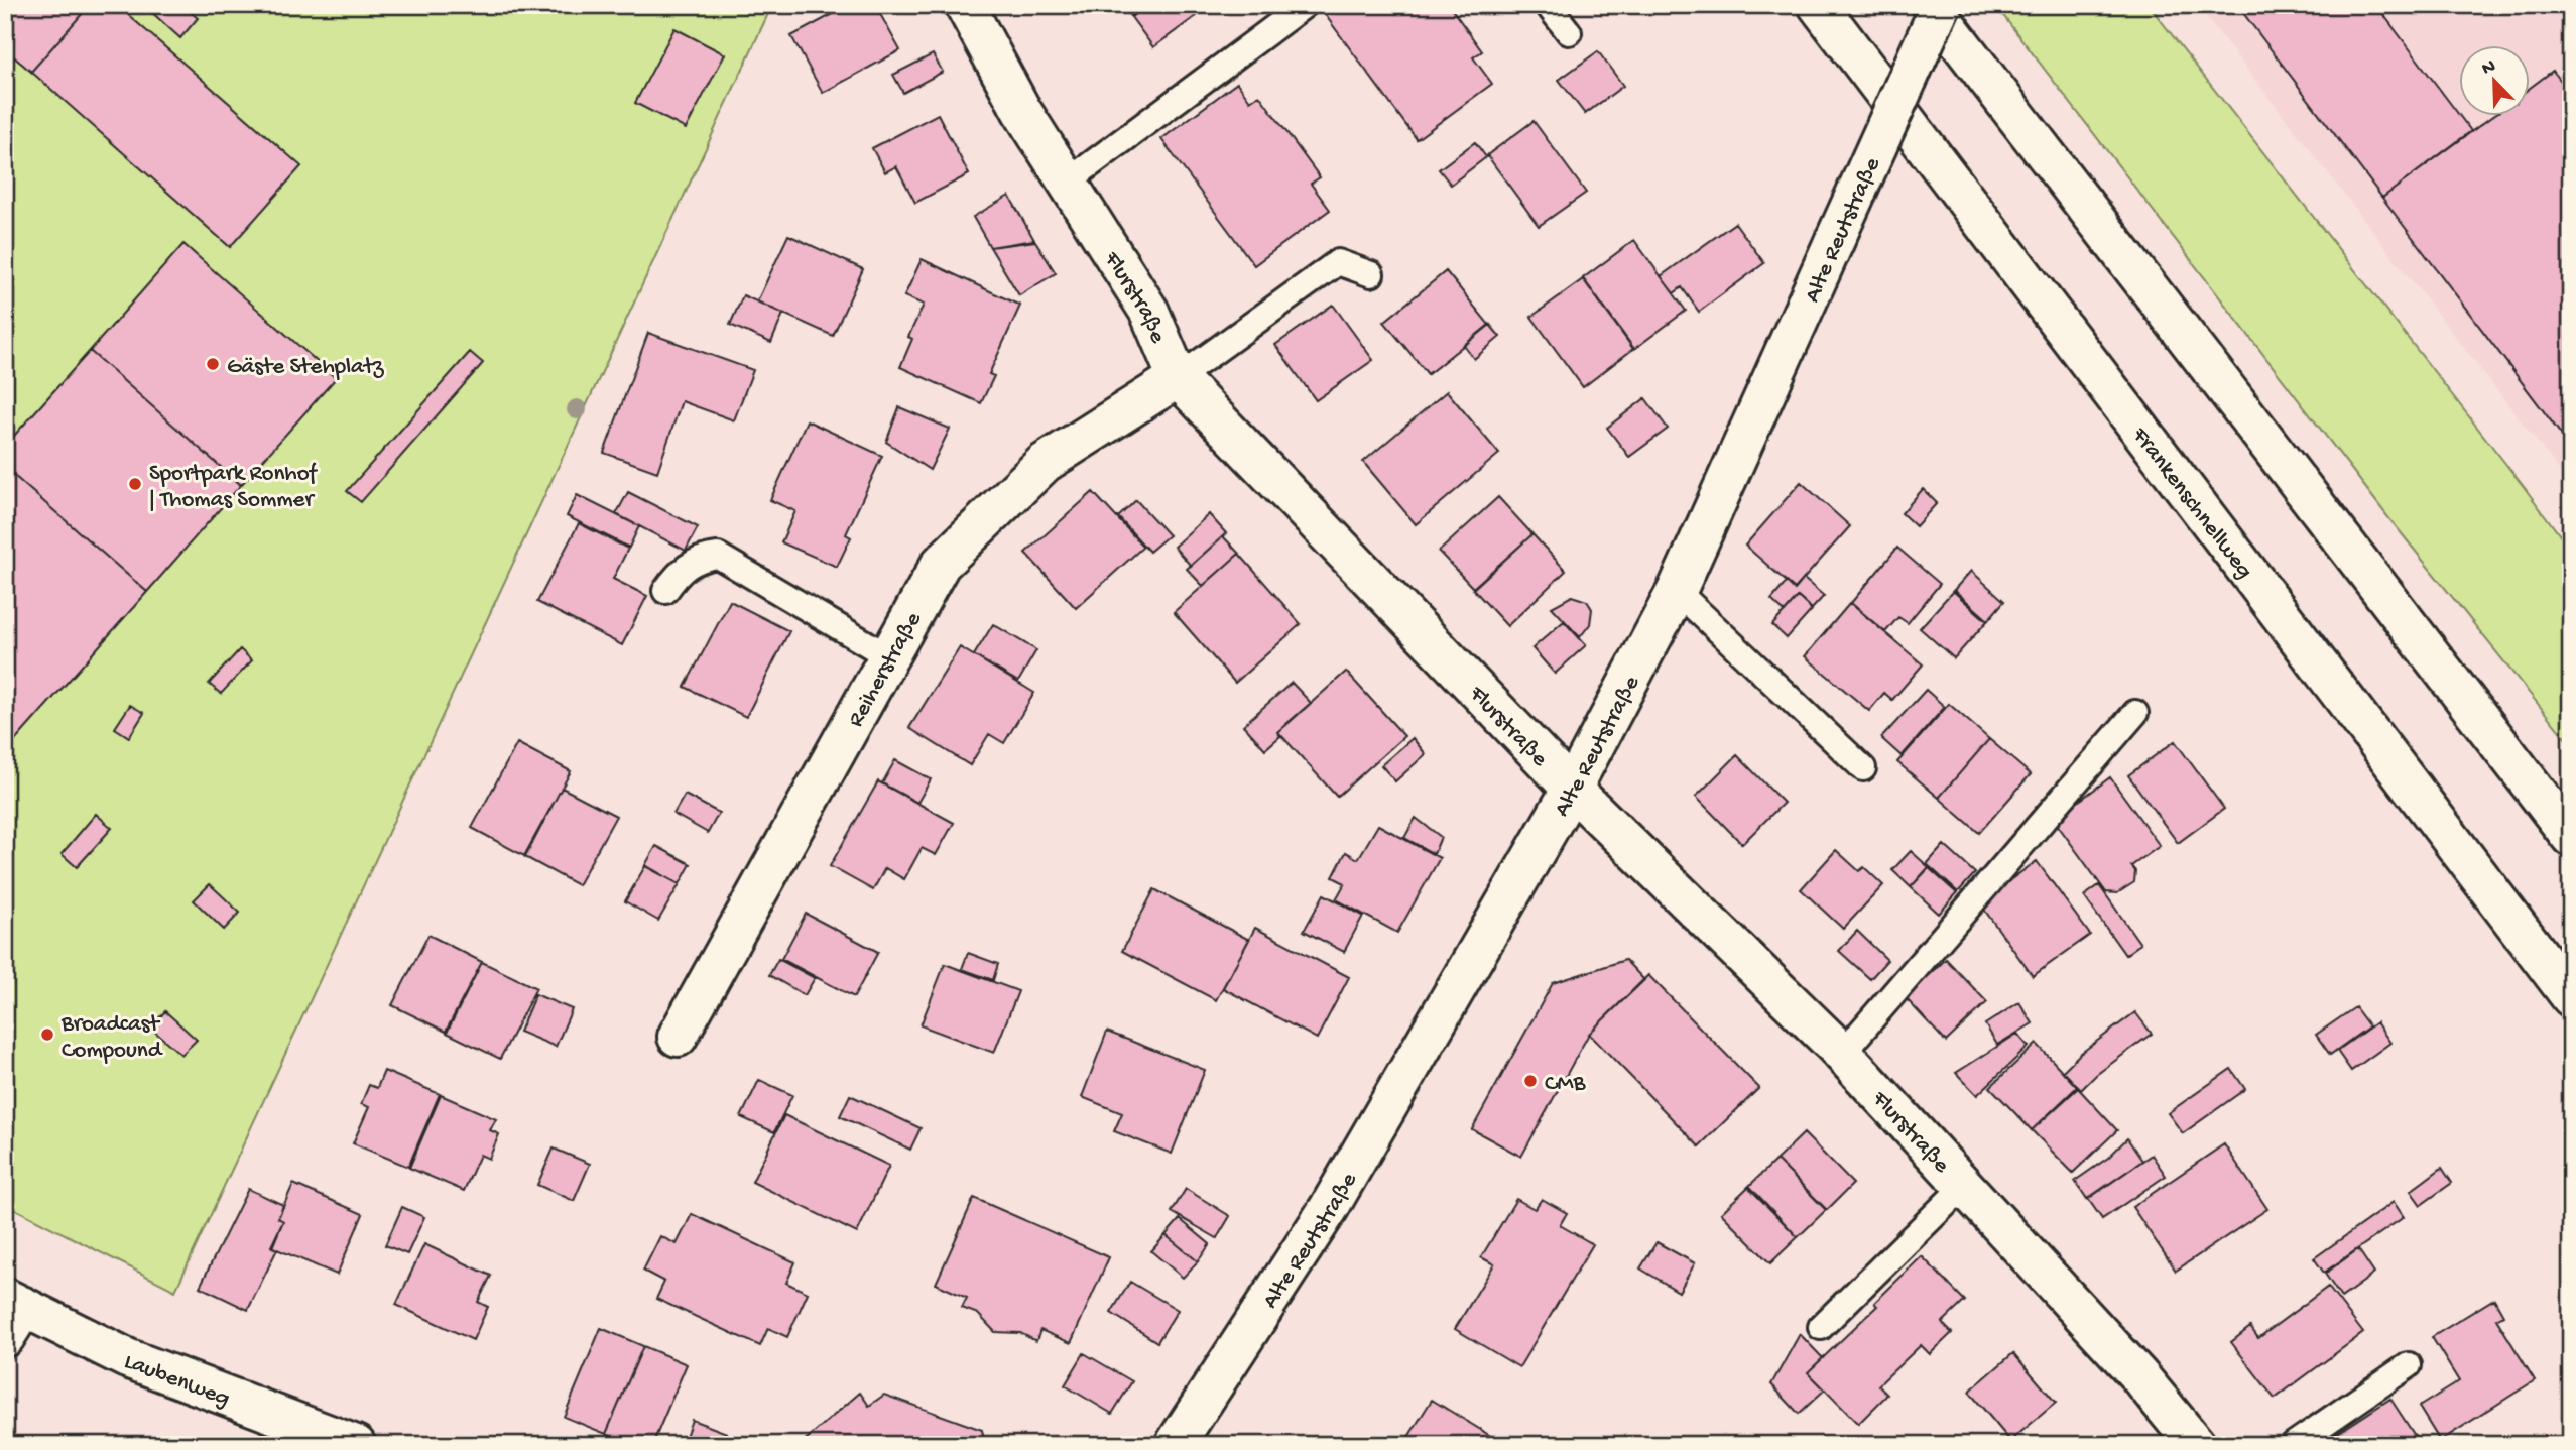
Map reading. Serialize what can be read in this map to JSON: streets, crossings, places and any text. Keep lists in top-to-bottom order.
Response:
{
  "streets": {
    "main road": [
      "Alte Reutstraße",
      "Flurstraße",
      "Frankenschnellweg",
      "Reiherstraße",
      "Laubenweg"
    ]
  },
  "crossings": [
    ["Alte Reutstraße", "Flurstraße"],
    ["Flurstraße", "Reiherstraße"]
  ],
  "places": [
    "Gäste Stehplatz",
    "Sportpark Ronhof | Thomas Sommer",
    "Broadcast Compound",
    "CMB"
  ],
  "north": "top left"
}
